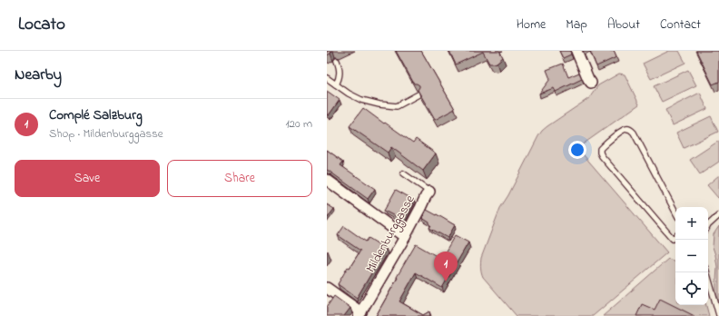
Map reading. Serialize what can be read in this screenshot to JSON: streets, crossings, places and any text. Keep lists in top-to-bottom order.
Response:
{
  "streets": {
    "street": ["Mildenburggasse"]
  },
  "page": {
    "header": "Locato",
    "nav": [
      "Home",
      "Map",
      "About",
      "Contact"
    ],
    "heading": "Nearby",
    "list": [
      {
        "mark": "1",
        "name": "Complé Salzburg",
        "note": "Shop · Mildenburggasse",
        "value": "120 m"
      }
    ],
    "buttons": ["Save", "Share"],
    "map_buttons": ["+", "−"],
    "pins": "1"
  }
}
